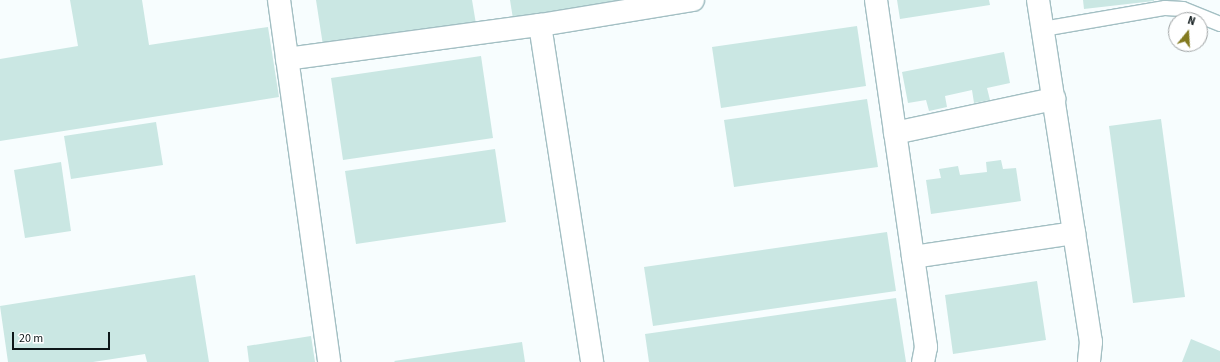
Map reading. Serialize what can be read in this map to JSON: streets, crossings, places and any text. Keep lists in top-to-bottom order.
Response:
{
  "scale_bar": "20 m",
  "north": "top"
}
